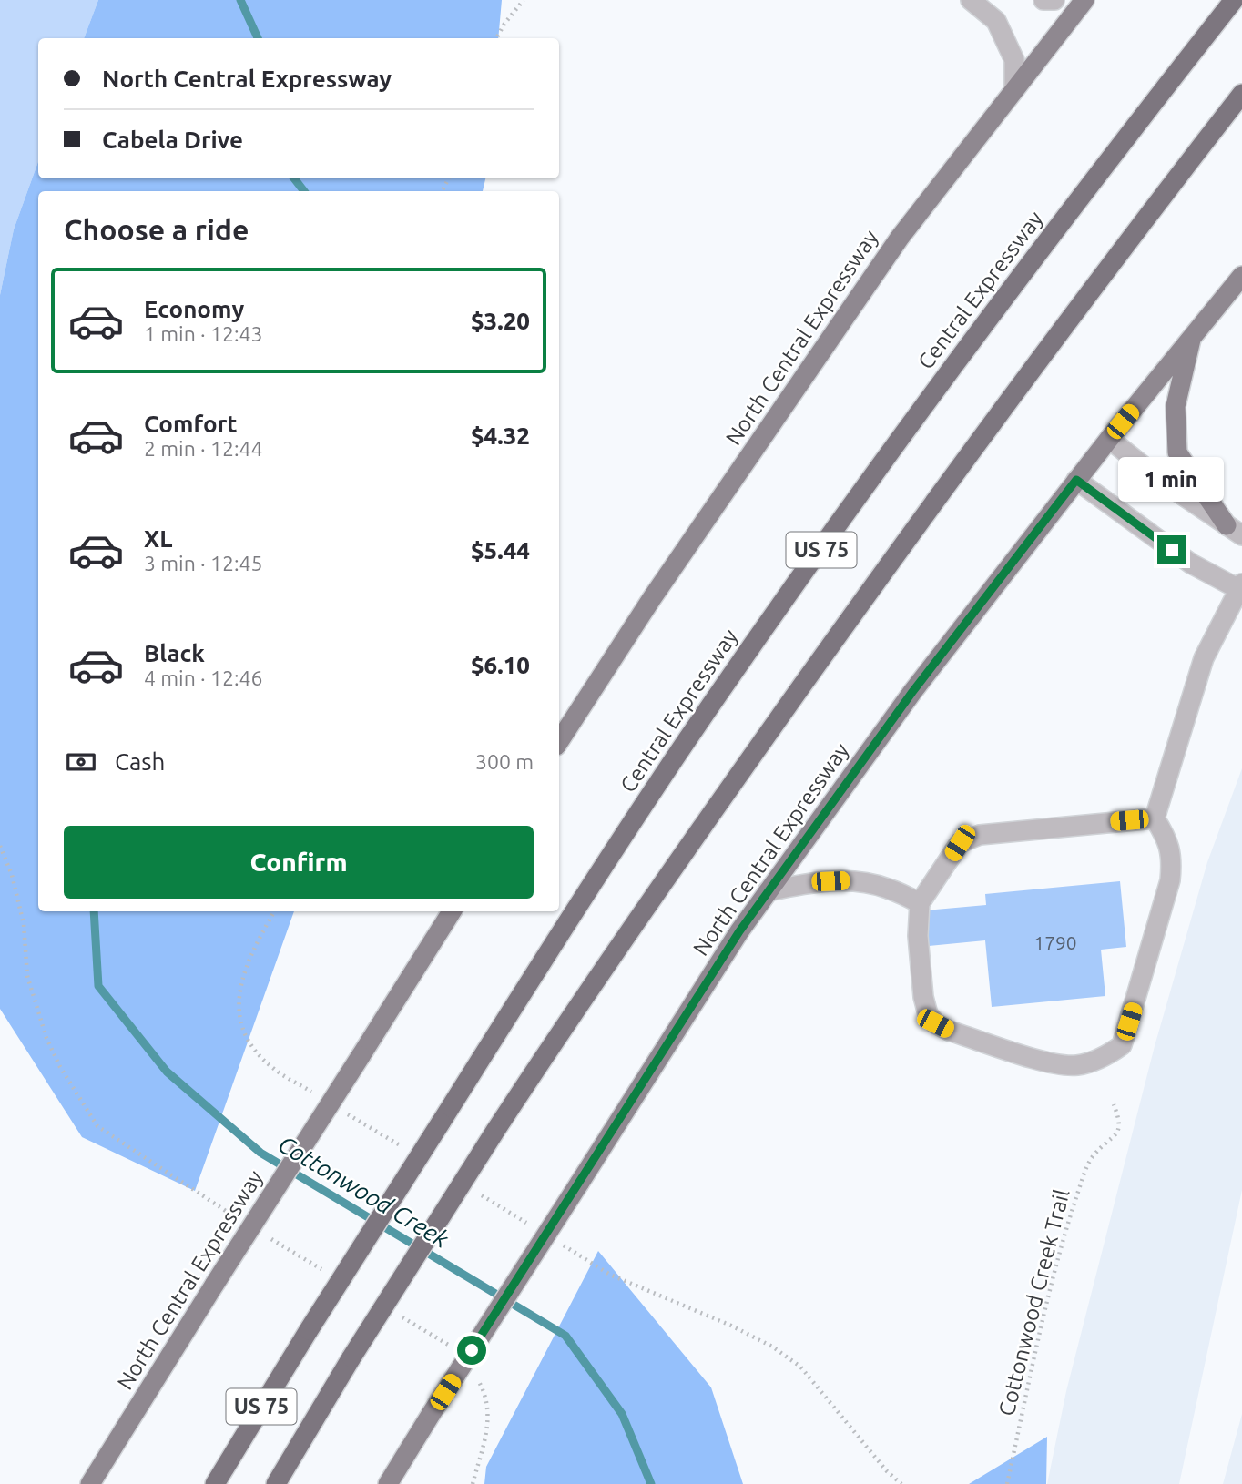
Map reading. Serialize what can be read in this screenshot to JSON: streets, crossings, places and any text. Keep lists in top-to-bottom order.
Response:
{
  "streets": {
    "highway": ["Central Expressway", "US 75"],
    "main road": ["North Central Expressway"],
    "path": ["Cottonwood Creek Trail"]
  },
  "water": ["Cottonwood Creek"],
  "house_numbers": ["1790"],
  "page": {
    "banner": ["North Central Expressway", "Cabela Drive"],
    "heading": "Choose a ride",
    "list": [
      {
        "name": "Economy",
        "note": "1 min · 12:43",
        "value": "$3.20"
      },
      {
        "name": "Comfort",
        "note": "2 min · 12:44",
        "value": "$4.32"
      },
      {
        "name": "XL",
        "note": "3 min · 12:45",
        "value": "$5.44"
      },
      {
        "name": "Black",
        "note": "4 min · 12:46",
        "value": "$6.10"
      }
    ],
    "bubble": "1 min",
    "pay": ["Cash", "300 m"],
    "buttons": "Confirm"
  }
}
